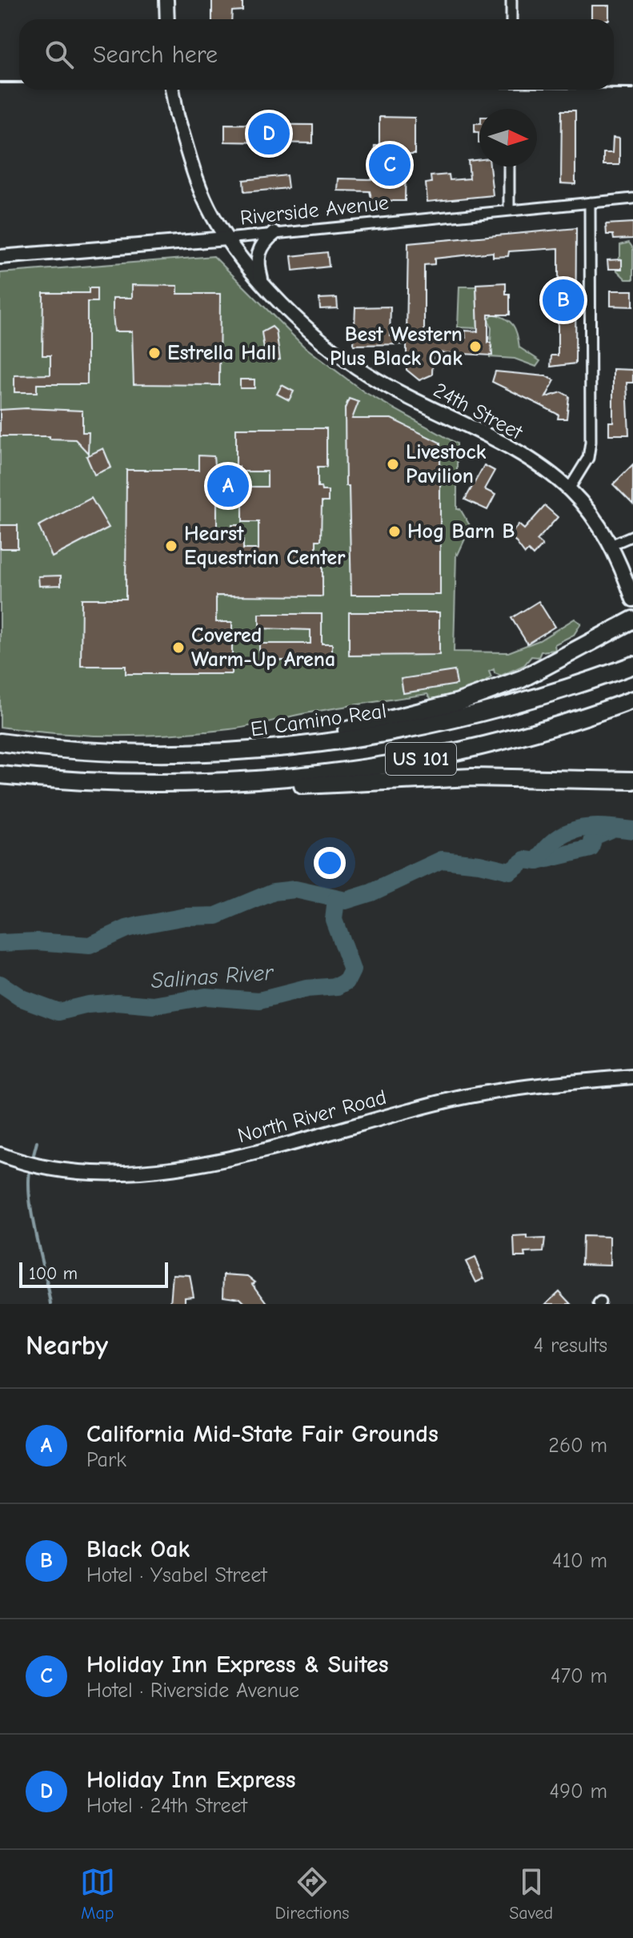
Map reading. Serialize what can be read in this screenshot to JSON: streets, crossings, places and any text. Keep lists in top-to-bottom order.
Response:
{
  "streets": {
    "highway": ["El Camino Real", "US 101"],
    "main road": ["Riverside Avenue", "24th Street", "North River Road"]
  },
  "crossings": [
    ["Riverside Avenue", "24th Street"]
  ],
  "water": ["Salinas River"],
  "places": [
    "Best Western Plus Black Oak",
    "Estrella Hall",
    "Livestock Pavilion",
    "Hog Barn B",
    "Hearst Equestrian Center",
    "Covered Warm-Up Arena"
  ],
  "scale_bar": "100 m",
  "north": "right",
  "page": {
    "search": "Search here",
    "pins": [
      "D",
      "C",
      "B",
      "A"
    ],
    "scale": "100 m",
    "heading": ["Nearby", "4 results"],
    "list": [
      {
        "mark": "A",
        "name": "California Mid-State Fair Grounds",
        "note": "Park",
        "value": "260 m"
      },
      {
        "mark": "B",
        "name": "Black Oak",
        "note": "Hotel · Ysabel Street",
        "value": "410 m"
      },
      {
        "mark": "C",
        "name": "Holiday Inn Express & Suites",
        "note": "Hotel · Riverside Avenue",
        "value": "470 m"
      },
      {
        "mark": "D",
        "name": "Holiday Inn Express",
        "note": "Hotel · 24th Street",
        "value": "490 m"
      }
    ],
    "nav": ["Map", "Directions", "Saved"]
  }
}
